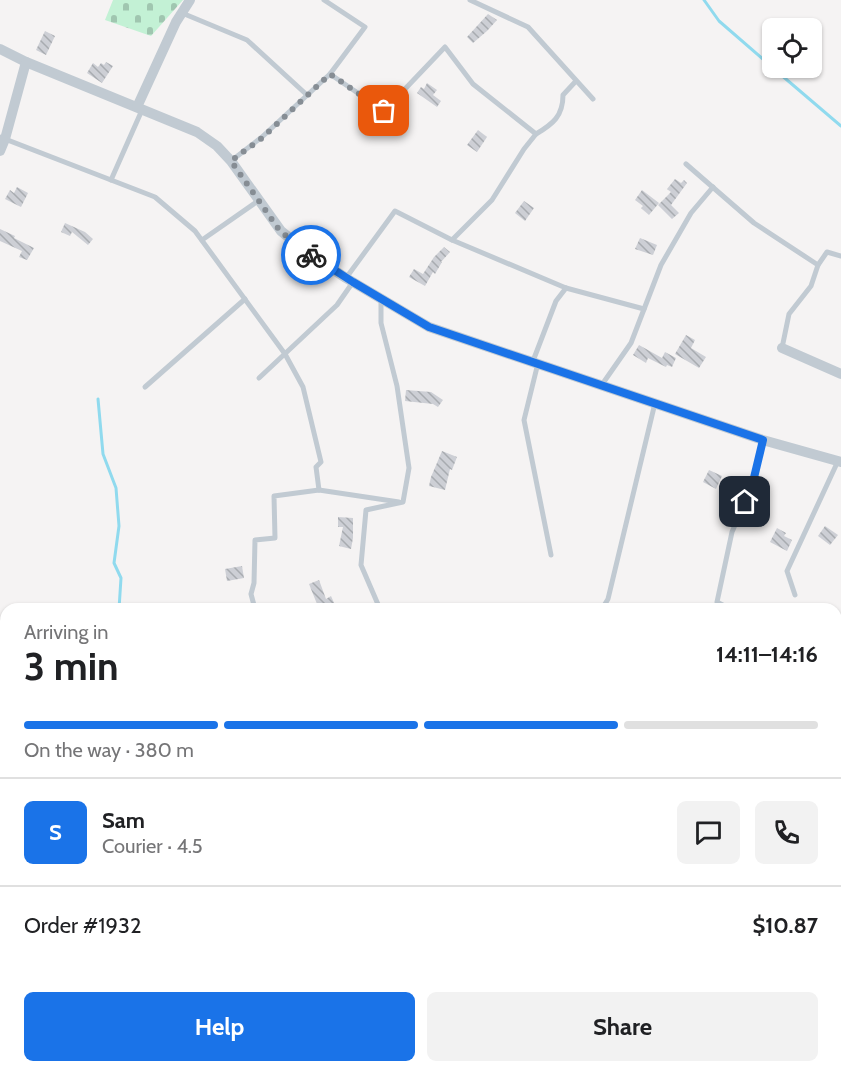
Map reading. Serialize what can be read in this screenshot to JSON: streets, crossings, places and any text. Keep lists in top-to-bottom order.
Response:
{
  "page": {
    "heading": ["3 min", "Arriving in", "14:11–14:16"],
    "panel": [
      "Sam",
      "Courier · 4.5",
      "Order #1932",
      "$10.87"
    ],
    "bar": "On the way · 380 m",
    "round": "S",
    "buttons": ["Help", "Share"]
  }
}
